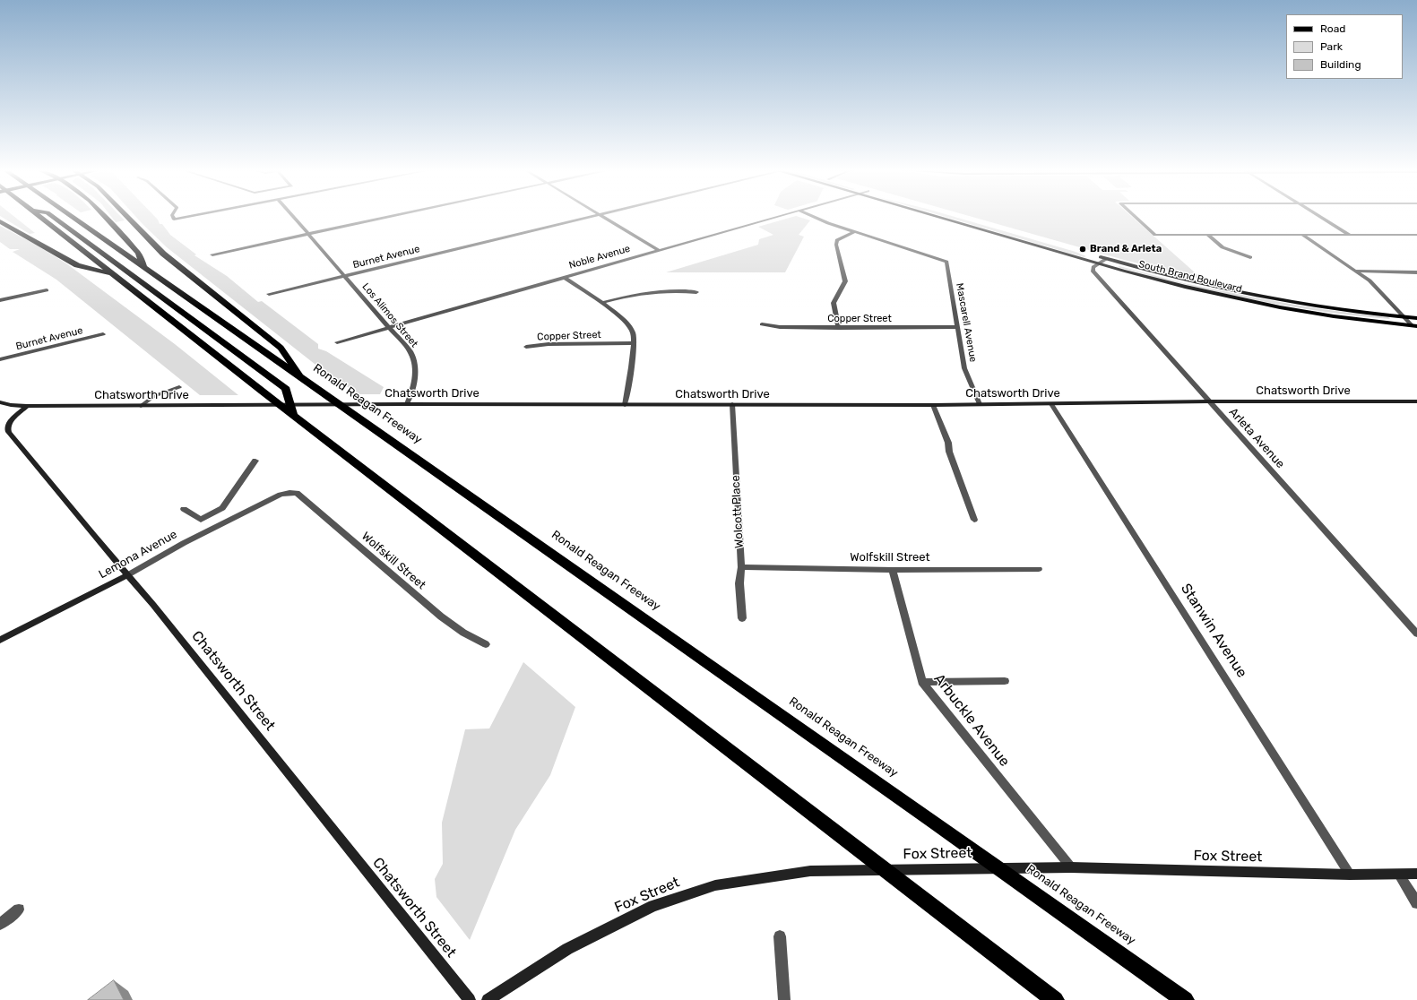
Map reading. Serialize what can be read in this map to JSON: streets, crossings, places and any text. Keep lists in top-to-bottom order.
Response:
{
  "streets": {
    "highway": ["Ronald Reagan Freeway"],
    "main road": [
      "South Brand Boulevard",
      "Chatsworth Drive",
      "Lemona Avenue",
      "Chatsworth Street",
      "Fox Street"
    ],
    "street": [
      "Burnet Avenue",
      "Noble Avenue",
      "Los Alimos Street",
      "Copper Street",
      "Mascarell Avenue",
      "Arleta Avenue",
      "Wolcott Place",
      "Wolfskill Street",
      "Stanwin Avenue",
      "Arbuckle Avenue"
    ]
  },
  "crossings": [
    ["Burnet Avenue", "Los Alimos Street"],
    ["Noble Avenue", "Los Alimos Street"],
    ["South Brand Boulevard", "Arleta Avenue"],
    ["Los Alimos Street", "Chatsworth Drive"],
    ["Copper Street", "Mascarell Avenue"],
    ["Mascarell Avenue", "Chatsworth Drive"],
    ["Chatsworth Drive", "Arleta Avenue"],
    ["Chatsworth Drive", "Wolcott Place"],
    ["Chatsworth Drive", "Stanwin Avenue"],
    ["Chatsworth Drive", "Chatsworth Street"],
    ["Wolcott Place", "Wolfskill Street"],
    ["Lemona Avenue", "Wolfskill Street"],
    ["Lemona Avenue", "Chatsworth Street"],
    ["Wolfskill Street", "Arbuckle Avenue"],
    ["Stanwin Avenue", "Fox Street"],
    ["Arbuckle Avenue", "Fox Street"]
  ],
  "places": ["Brand & Arleta"],
  "legend": ["Road", "Park", "Building"]
}
